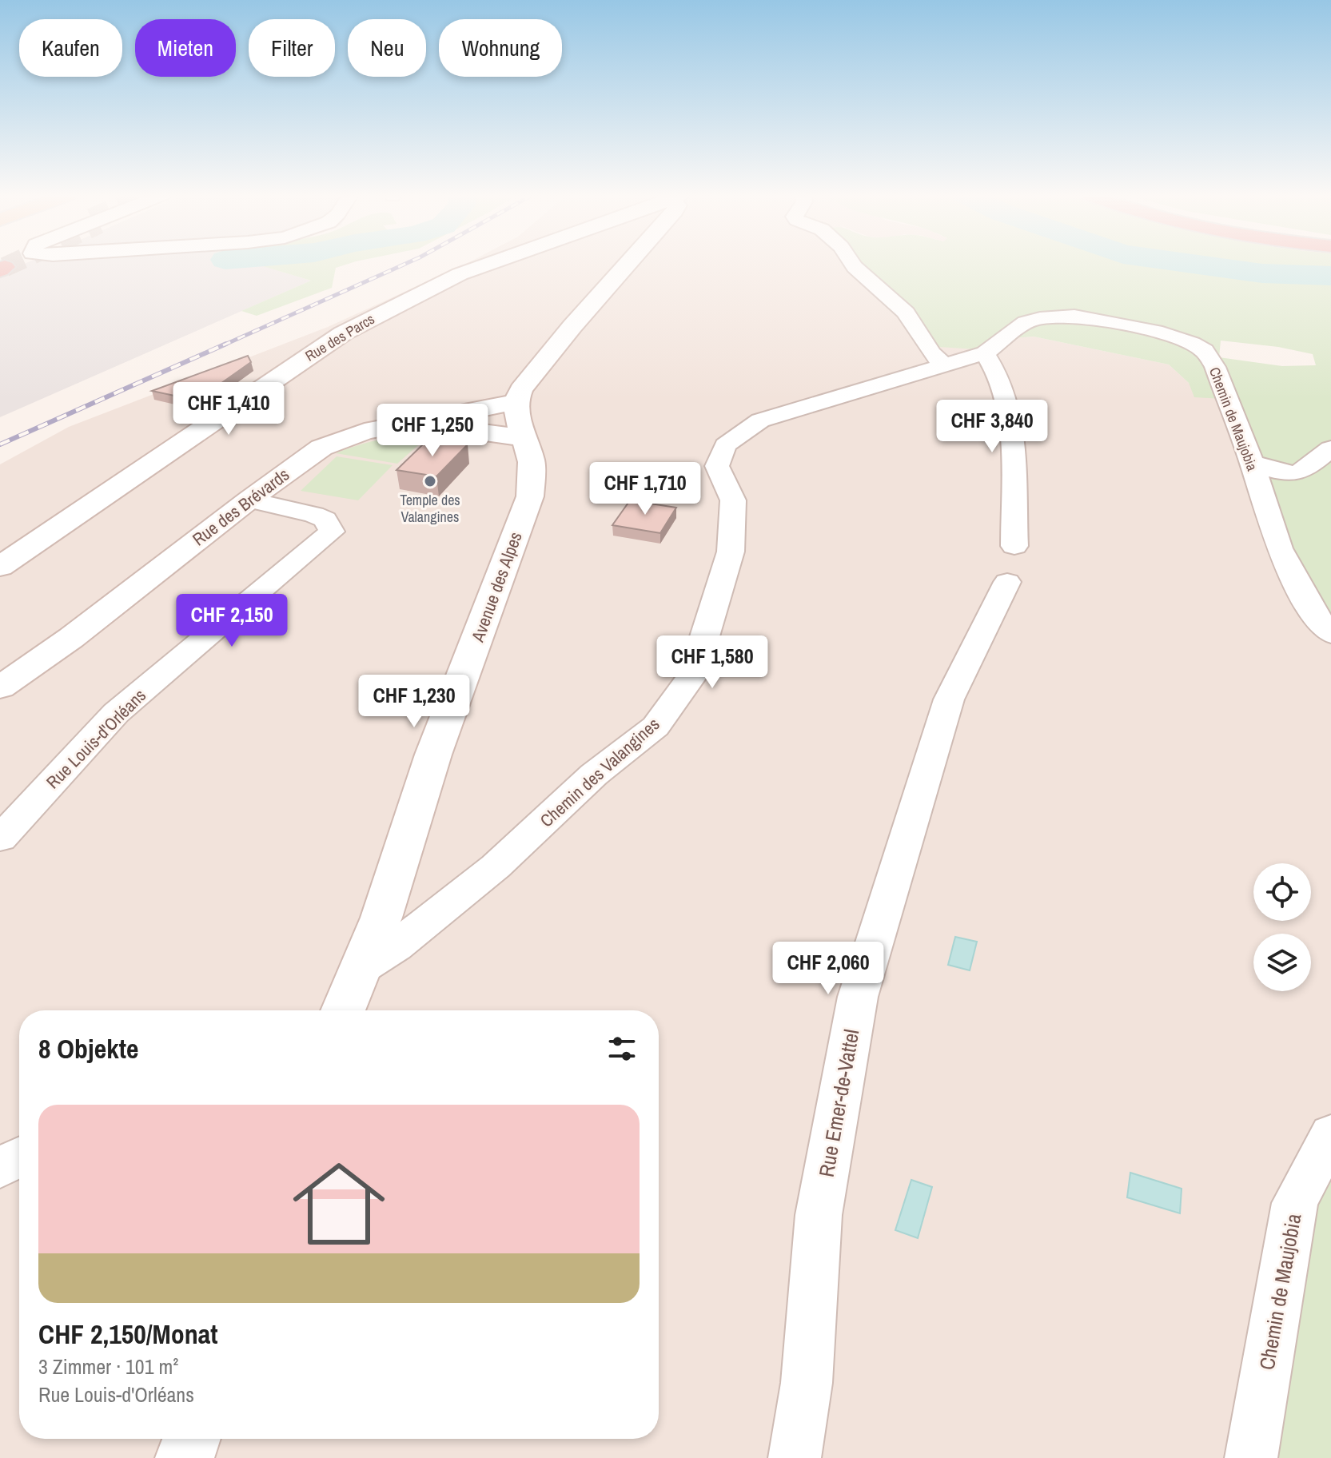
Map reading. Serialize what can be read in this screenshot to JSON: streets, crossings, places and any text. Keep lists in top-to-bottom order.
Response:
{
  "streets": {
    "main road": ["Rue des Parcs", "Rue des Brévards", "Avenue des Alpes"],
    "street": [
      "Chemin de Maujobia",
      "Rue Louis-d'Orléans",
      "Chemin des Valangines",
      "Rue Emer-de-Vattel"
    ]
  },
  "crossings": [
    ["Chemin de Maujobia", "Chemin des Valangines"],
    ["Chemin de Maujobia", "Rue Emer-de-Vattel"],
    ["Rue des Brévards", "Avenue des Alpes"],
    ["Rue des Brévards", "Rue Louis-d'Orléans"],
    ["Avenue des Alpes", "Chemin des Valangines"]
  ],
  "places": ["Temple des Valangines"],
  "page": {
    "chip": [
      "Kaufen",
      "Mieten",
      "Filter",
      "Neu",
      "Wohnung"
    ],
    "price": [
      "CHF 1,410",
      "CHF 3,840",
      "CHF 1,250",
      "CHF 1,710",
      "CHF 2,150",
      "CHF 1,580",
      "CHF 1,230",
      "CHF 2,060"
    ],
    "heading": "8 Objekte",
    "list": [
      {
        "name": "CHF 2,150/Monat",
        "note": "3 Zimmer · 101 m² · Rue Louis-d'Orléans"
      }
    ]
  }
}
